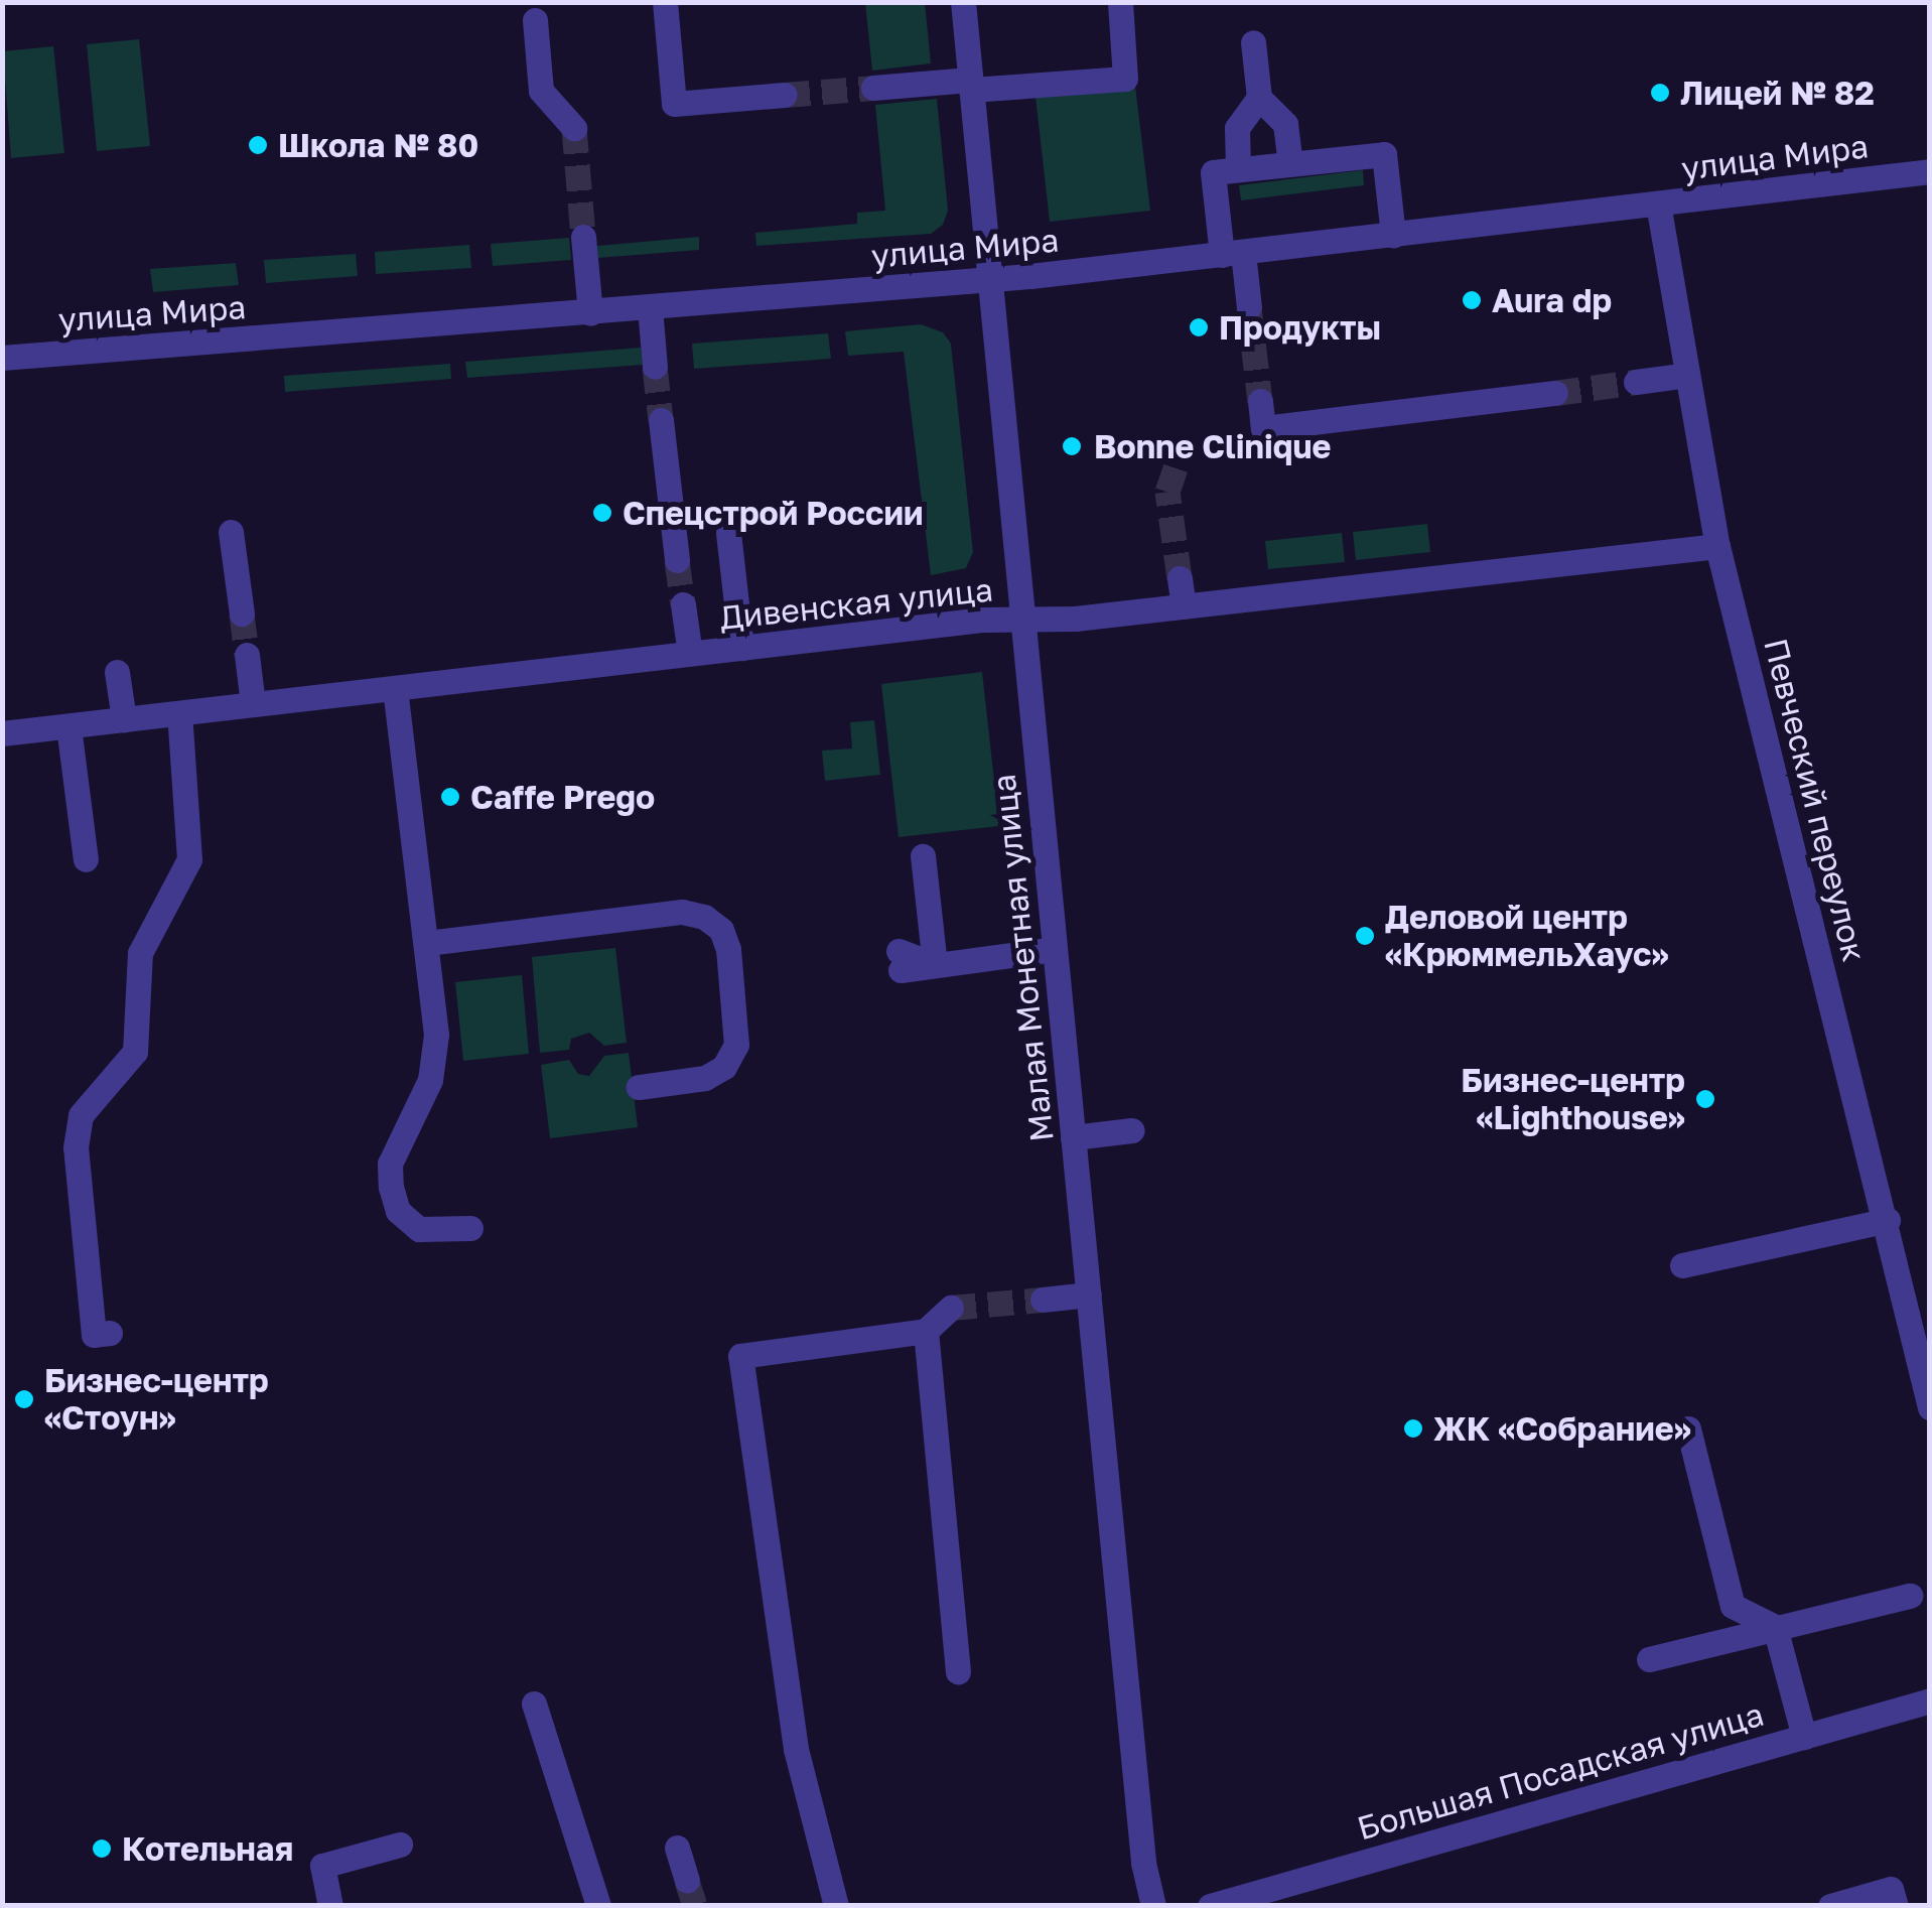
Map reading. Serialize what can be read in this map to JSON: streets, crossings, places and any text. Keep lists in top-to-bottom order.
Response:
{
  "streets": {
    "street": [
      "улица Мира",
      "Дивенская улица",
      "Певческий переулок",
      "Малая Монетная улица",
      "Большая Посадская улица"
    ]
  },
  "crossings": [
    ["улица Мира", "Певческий переулок"],
    ["улица Мира", "Малая Монетная улица"],
    ["Дивенская улица", "Певческий переулок"],
    ["Дивенская улица", "Малая Монетная улица"]
  ],
  "places": [
    "Лицей № 82",
    "Школа № 80",
    "Aura dp",
    "Продукты",
    "Bonne Clinique",
    "Спецстрой России",
    "Caffe Prego",
    "Деловой центр «КрюммельХаус»",
    "Бизнес-центр «Lighthouse»",
    "Бизнес-центр «Стоун»",
    "ЖК «Собрание»",
    "Котельная"
  ]
}
